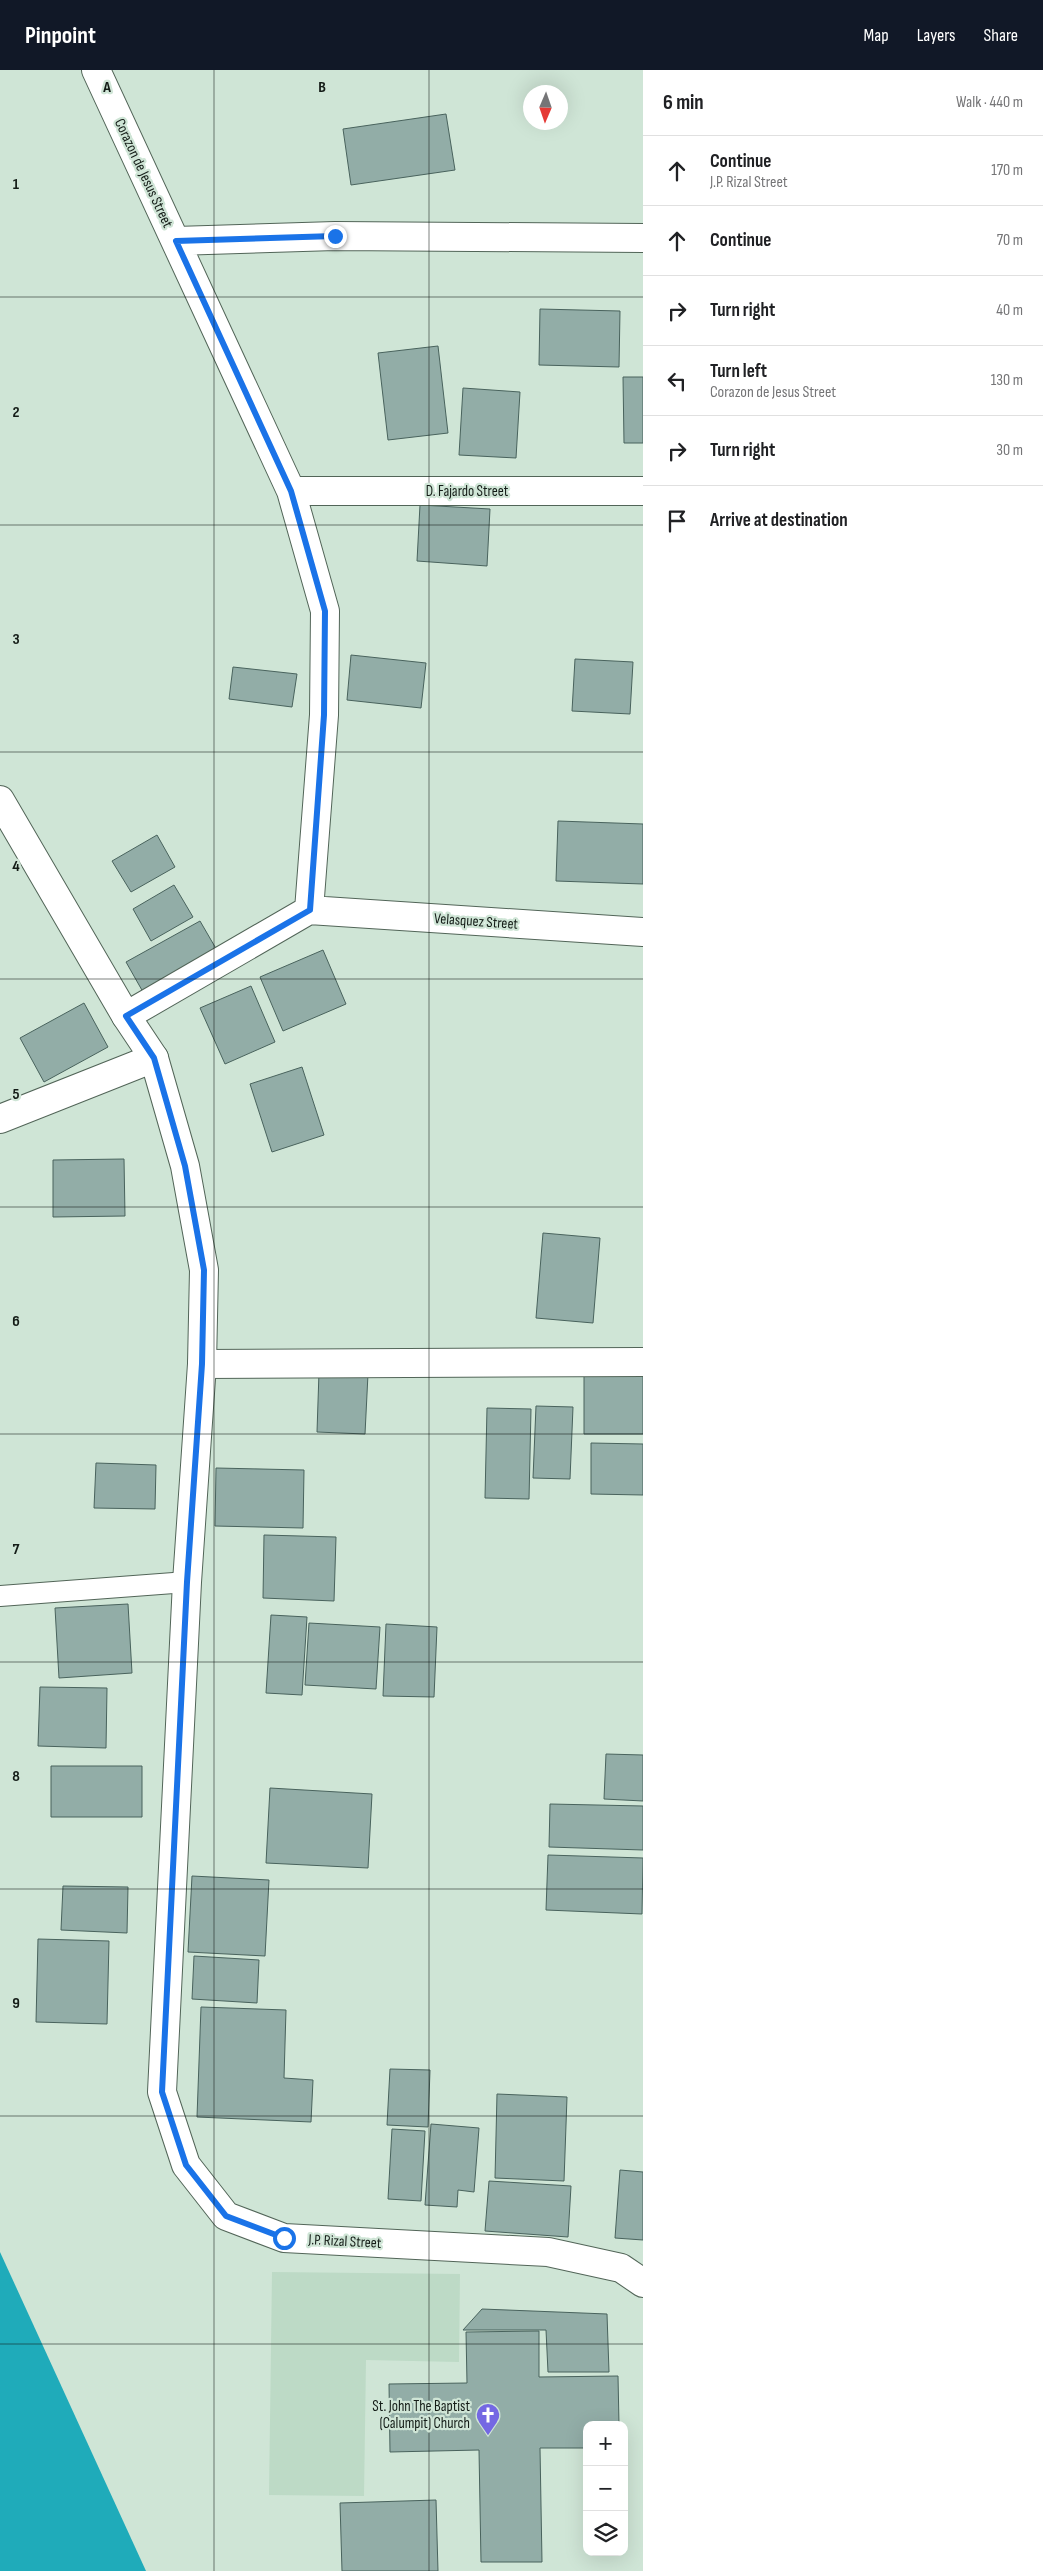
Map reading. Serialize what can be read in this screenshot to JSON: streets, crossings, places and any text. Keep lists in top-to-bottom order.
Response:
{
  "streets": {
    "street": [
      "Corazon de Jesus Street",
      "D. Fajardo Street",
      "Velasquez Street",
      "J.P. Rizal Street"
    ]
  },
  "crossings": [
    ["Corazon de Jesus Street", "D. Fajardo Street"],
    ["Corazon de Jesus Street", "Velasquez Street"]
  ],
  "places": {
    "church": ["St. John The Baptist (Calumpit) Church"]
  },
  "north": "bottom",
  "page": {
    "header": "Pinpoint",
    "nav": ["Map", "Layers", "Share"],
    "heading": ["6 min", "Walk · 440 m"],
    "list": [
      ["Continue", "J.P. Rizal Street", "170 m"],
      ["Continue", "70 m"],
      ["Turn right", "40 m"],
      ["Turn left", "Corazon de Jesus Street", "130 m"],
      ["Turn right", "30 m"],
      "Arrive at destination"
    ],
    "map_buttons": ["+", "−"]
  },
  "grid": {
    "columns": ["A", "B"],
    "rows": [
      "1",
      "2",
      "3",
      "4",
      "5",
      "6",
      "7",
      "8",
      "9"
    ]
  }
}
